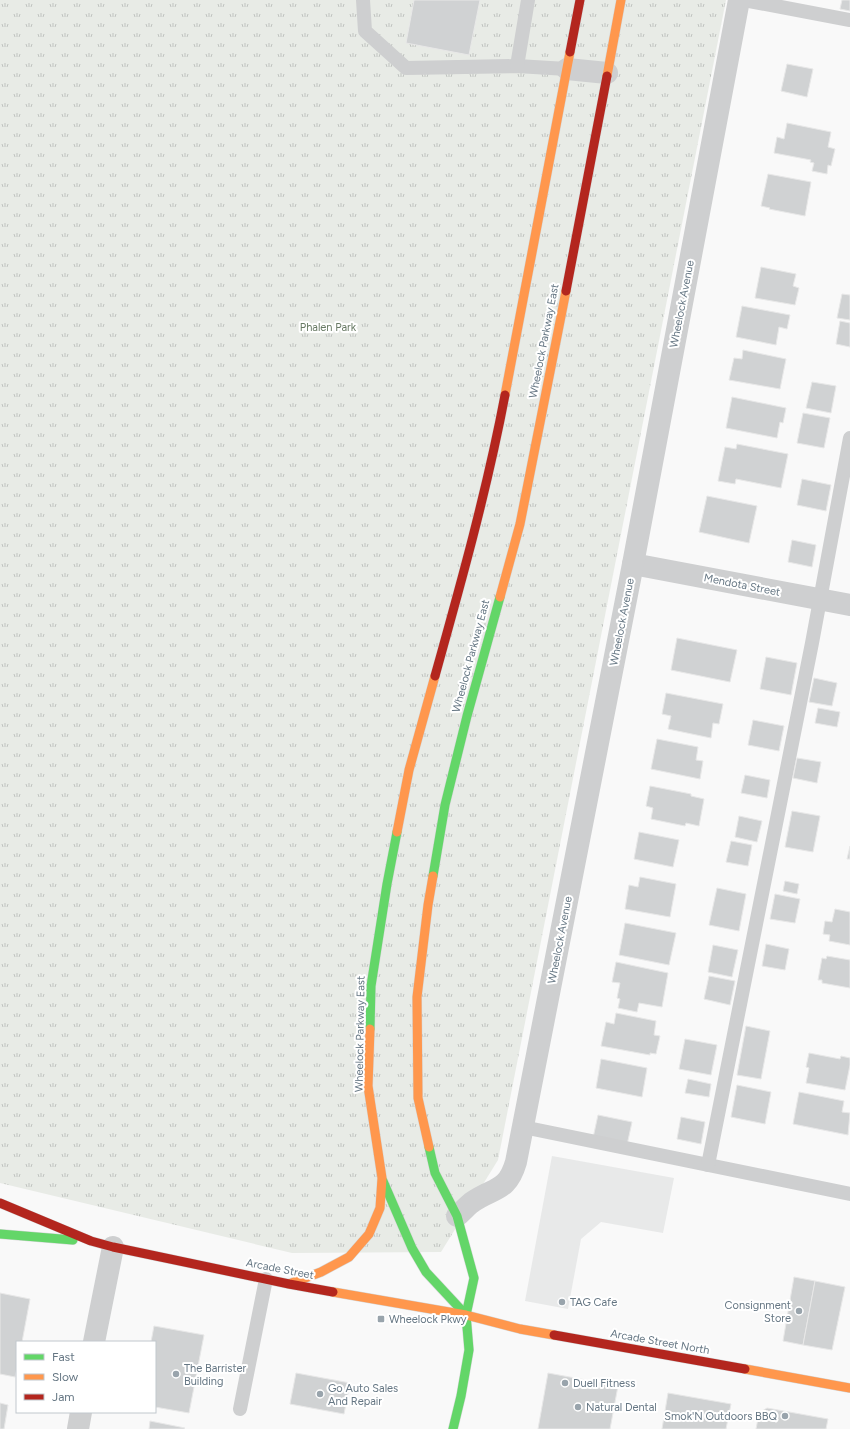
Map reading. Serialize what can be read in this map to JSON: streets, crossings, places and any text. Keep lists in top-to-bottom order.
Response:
{
  "streets": {
    "street": [
      "Wheelock Avenue",
      "Wheelock Parkway East",
      "Mendota Street",
      "Arcade Street",
      "Arcade Street North"
    ]
  },
  "crossings": [
    ["Wheelock Avenue", "Wheelock Parkway East"],
    ["Wheelock Avenue", "Mendota Street"],
    ["Wheelock Parkway East", "Arcade Street"],
    ["Wheelock Parkway East", "Arcade Street North"],
    ["Arcade Street", "Arcade Street North"]
  ],
  "parks": ["Phalen Park"],
  "places": {
    "other": [
      "TAG Cafe",
      "Consignment Store",
      "The Barrister Building",
      "Duell Fitness",
      "Go Auto Sales And Repair",
      "Natural Dental",
      "Smok'N Outdoors BBQ"
    ],
    "transit": ["Wheelock Pkwy"]
  },
  "legend": ["Fast", "Slow", "Jam"]
}
